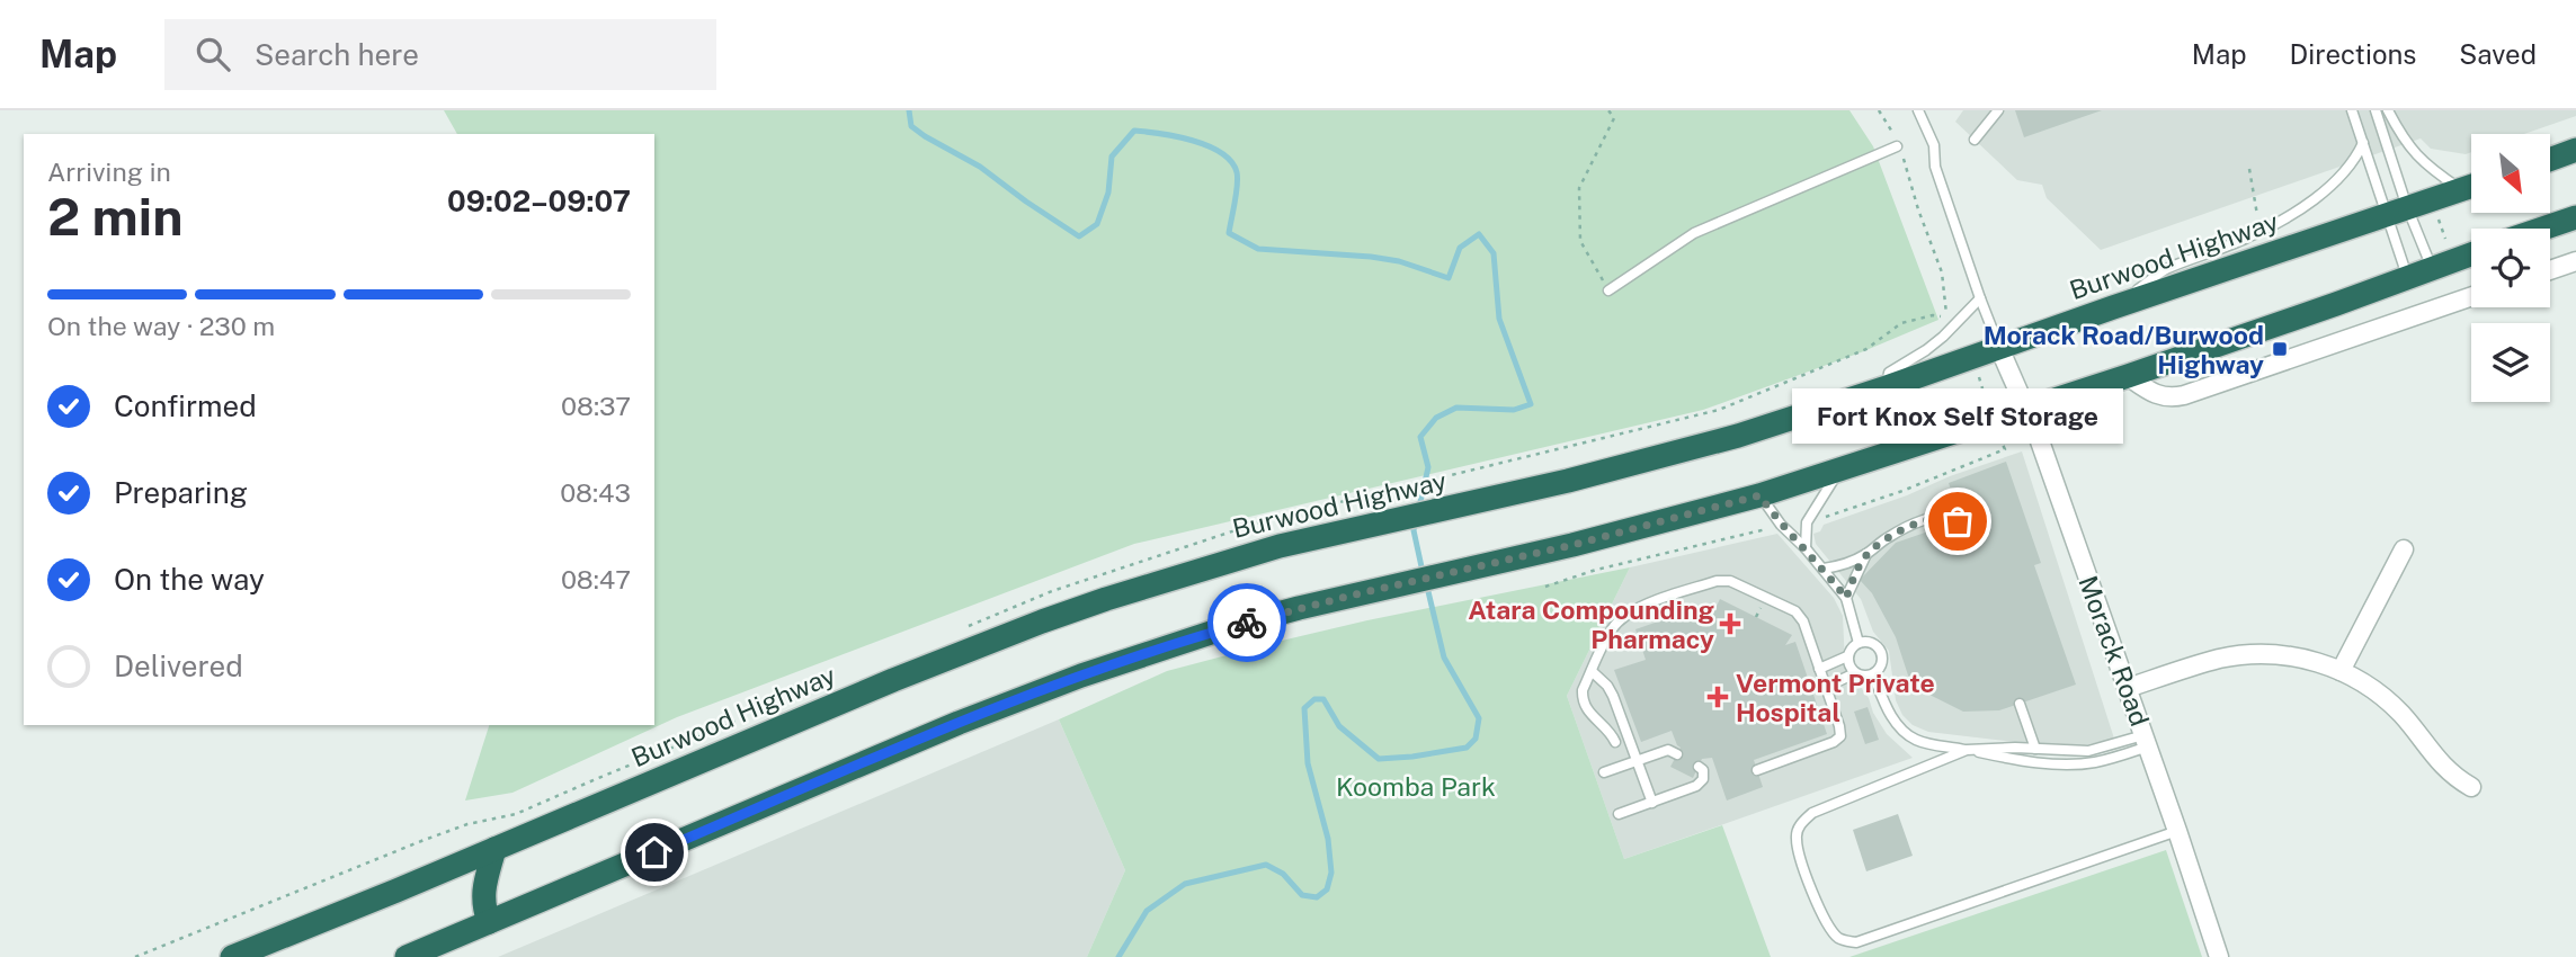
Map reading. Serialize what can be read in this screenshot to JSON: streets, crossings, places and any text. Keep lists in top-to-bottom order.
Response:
{
  "streets": {
    "highway": ["Burwood Highway"],
    "street": ["Morack Road"]
  },
  "crossings": [
    ["Burwood Highway", "Morack Road"]
  ],
  "parks": ["Koomba Park"],
  "places": {
    "transit": ["Morack Road/Burwood Highway"],
    "other": ["Fort Knox Self Storage"],
    "health": ["Atara Compounding Pharmacy", "Vermont Private Hospital"]
  },
  "north": "bottom right",
  "page": {
    "header": "Map",
    "search": "Search here",
    "nav": ["Map", "Directions", "Saved"],
    "heading": ["2 min", "Arriving in", "09:02–09:07"],
    "bar": "On the way · 230 m",
    "list": [
      ["Confirmed", "08:37"],
      ["Preparing", "08:43"],
      ["On the way", "08:47"],
      "Delivered"
    ],
    "bubble": "Fort Knox Self Storage"
  }
}
